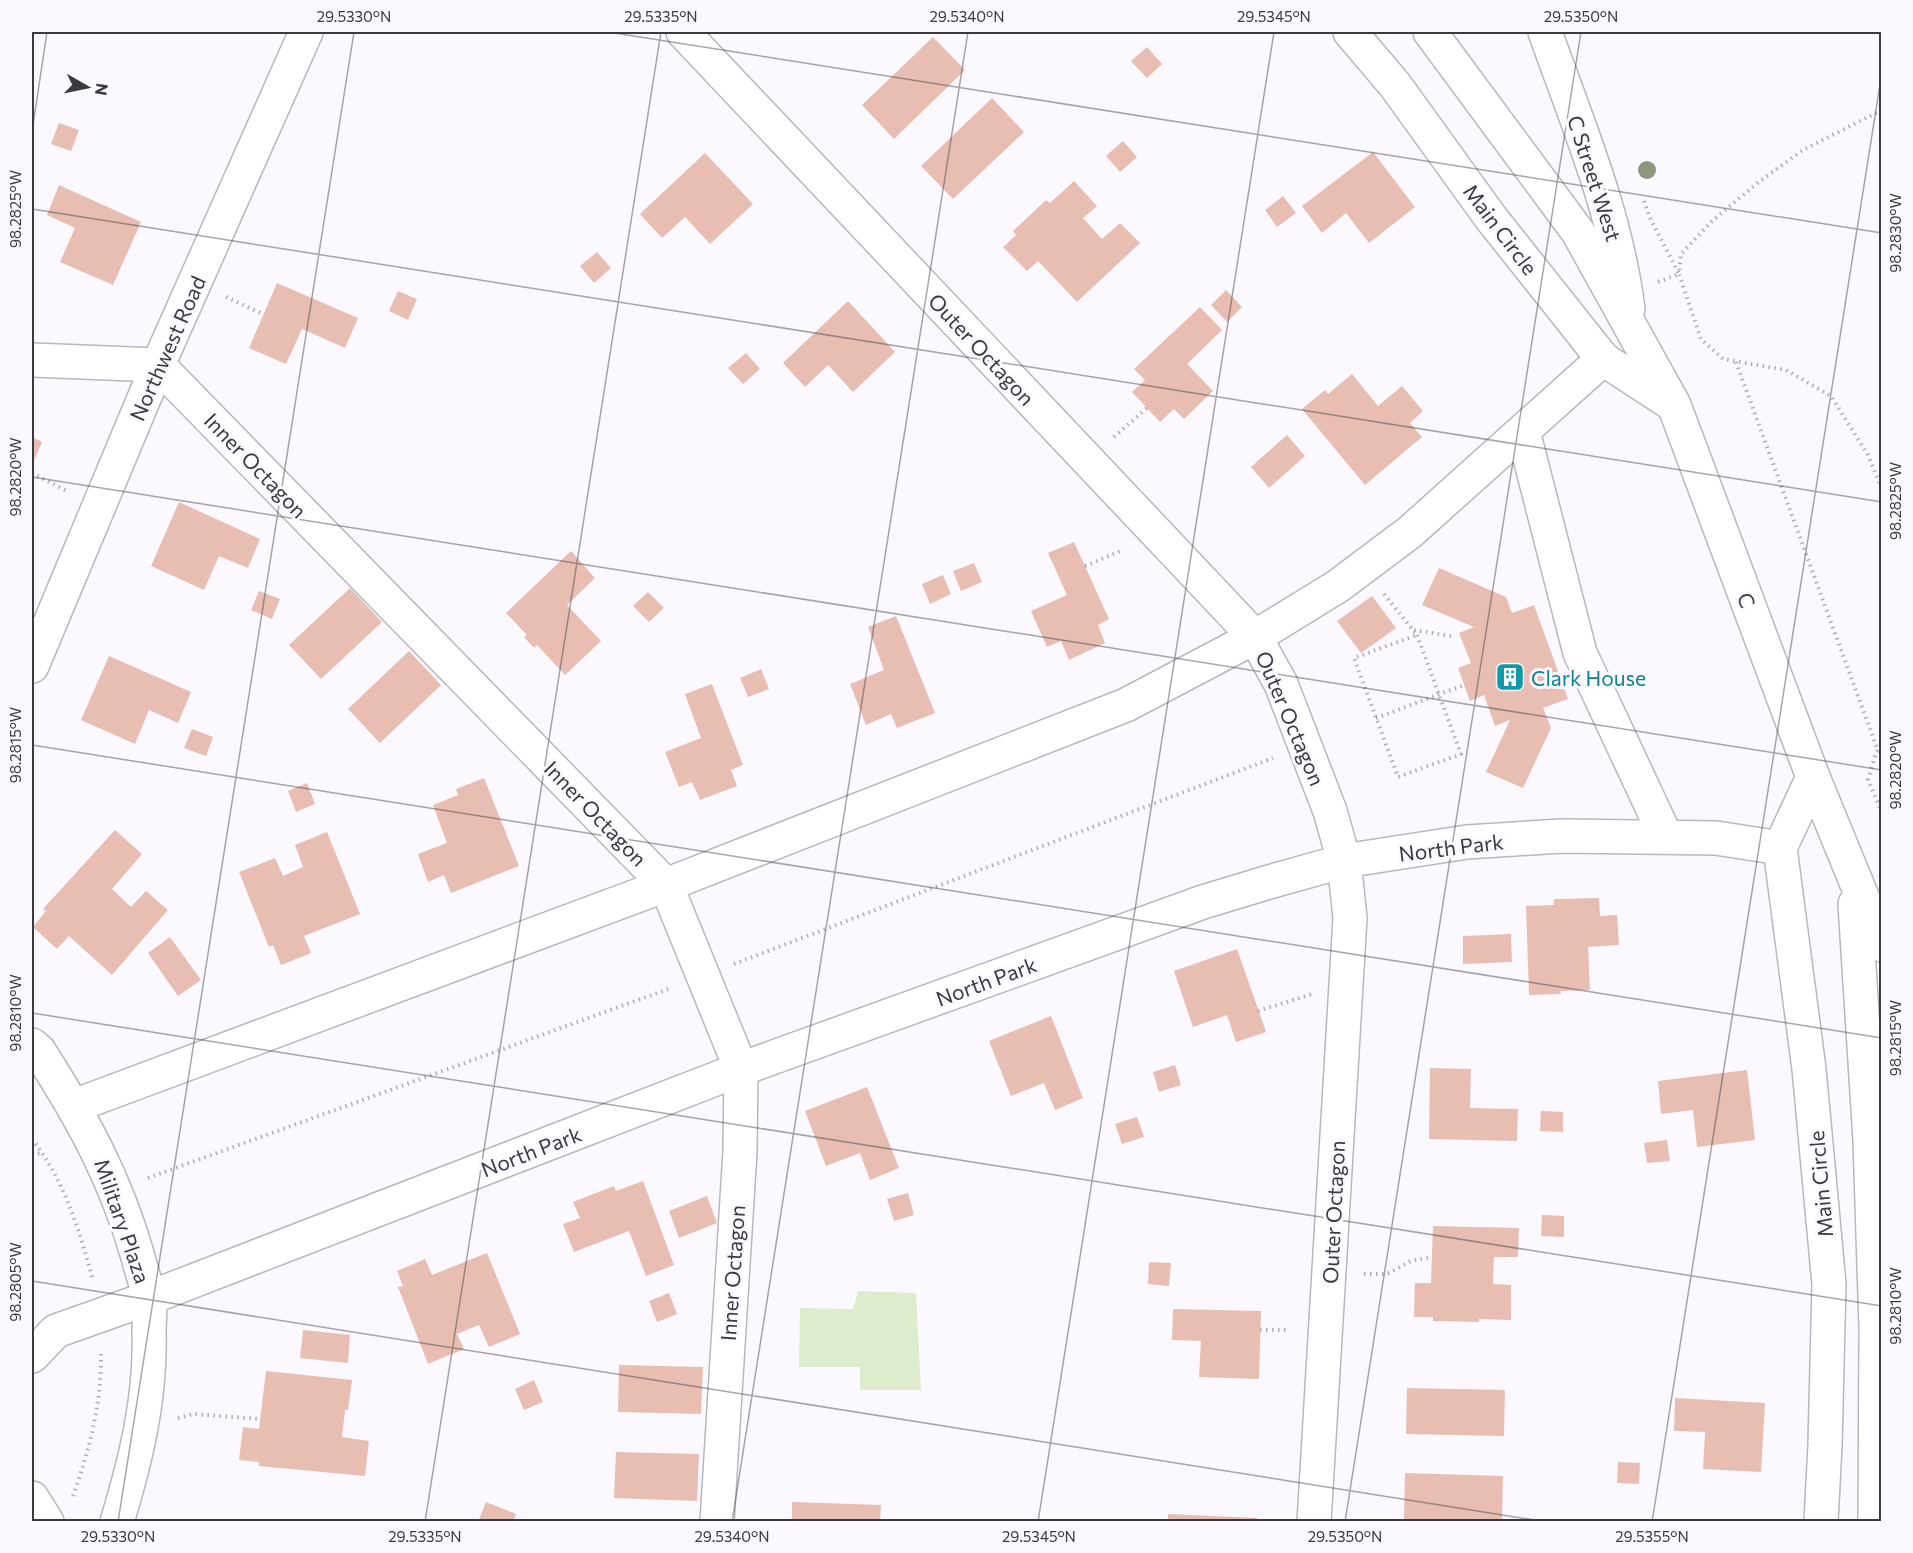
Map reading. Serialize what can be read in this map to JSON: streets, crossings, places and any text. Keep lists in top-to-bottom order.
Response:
{
  "streets": {
    "street": [
      "C Street West",
      "Main Circle",
      "Northwest Road",
      "Outer Octagon",
      "Inner Octagon",
      "C",
      "North Park",
      "Military Plaza"
    ]
  },
  "crossings": [
    ["C Street West", "C"],
    ["Main Circle", "C"],
    ["Main Circle", "North Park"],
    ["Northwest Road", "Inner Octagon"],
    ["Outer Octagon", "North Park"],
    ["Inner Octagon", "North Park"],
    ["North Park", "Military Plaza"]
  ],
  "places": {
    "building": ["Clark House"]
  },
  "north": "right",
  "coordinates": [
    "29.5330°N",
    "29.5335°N",
    "29.5340°N",
    "29.5345°N",
    "29.5350°N",
    "98.2825°W",
    "98.2830°W",
    "98.2820°W",
    "98.2815°W",
    "98.2810°W",
    "98.2805°W",
    "29.5355°N"
  ]
}
